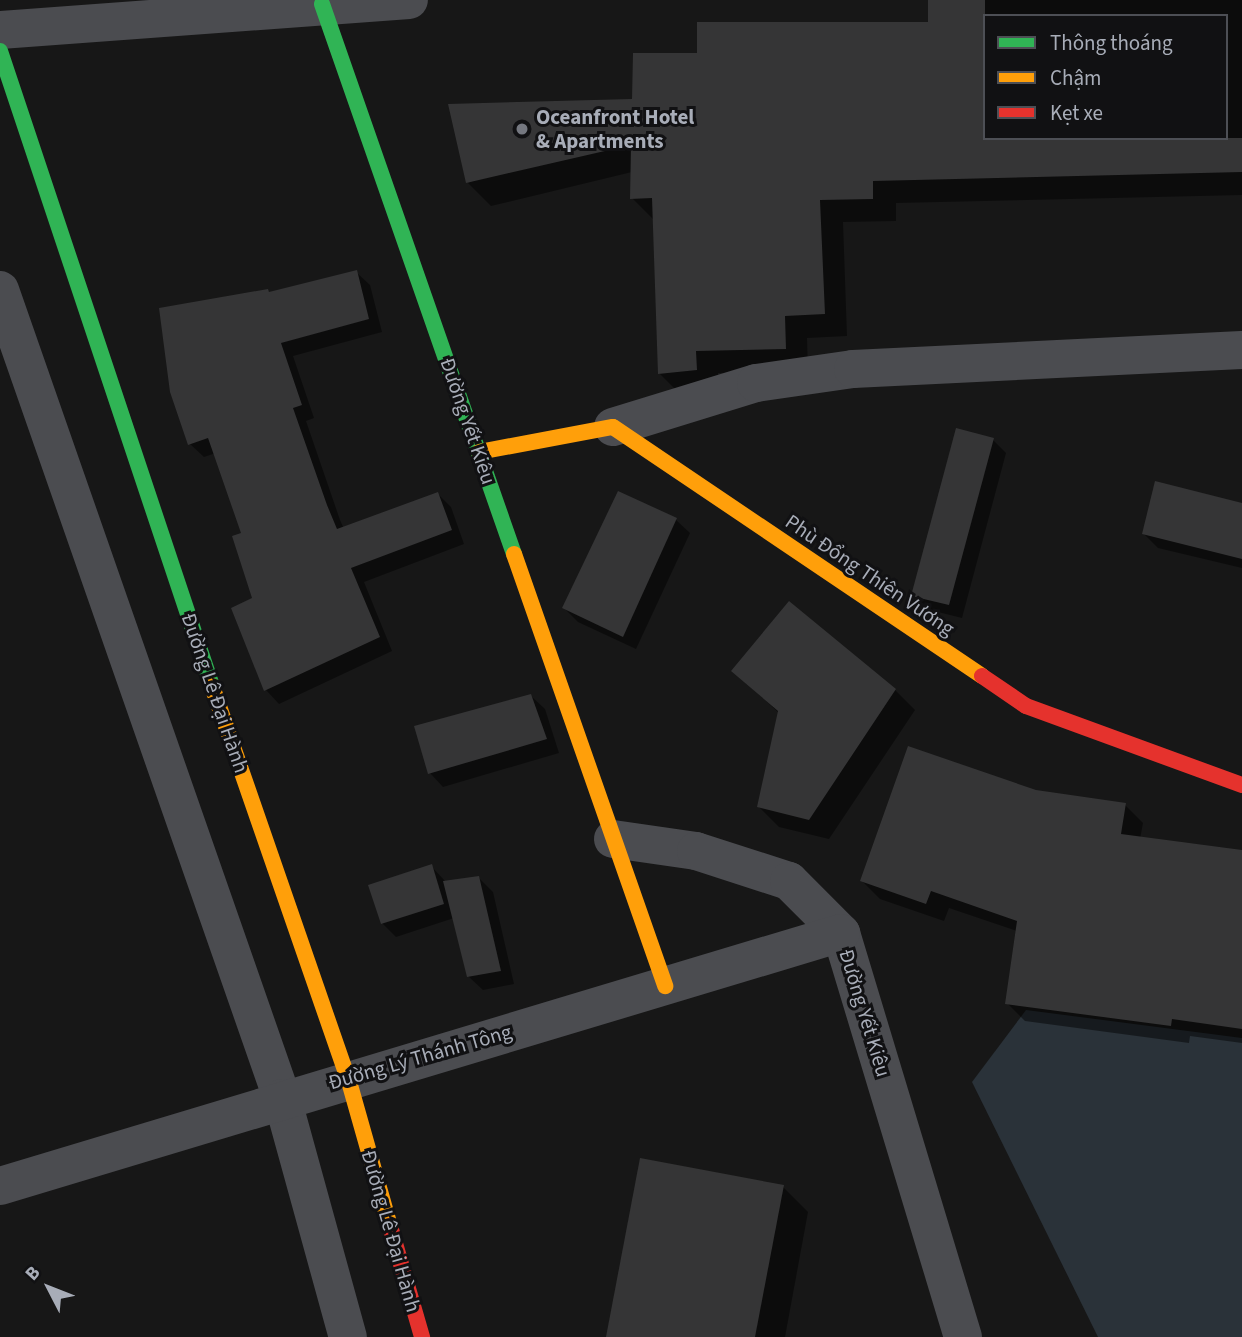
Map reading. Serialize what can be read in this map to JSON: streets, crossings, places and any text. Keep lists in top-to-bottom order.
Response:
{
  "streets": {
    "street": [
      "Đường Yết Kiêu",
      "Phù Đổng Thiên Vương",
      "Đường Lê Đại Hành",
      "Đường Lý Thánh Tông"
    ]
  },
  "crossings": [
    ["Đường Yết Kiêu", "Đường Lý Thánh Tông"],
    ["Đường Lê Đại Hành", "Đường Lý Thánh Tông"]
  ],
  "places": ["Oceanfront Hotel & Apartments"],
  "legend": ["Thông thoáng", "Chậm", "Kẹt xe"],
  "north": "top left"
}
